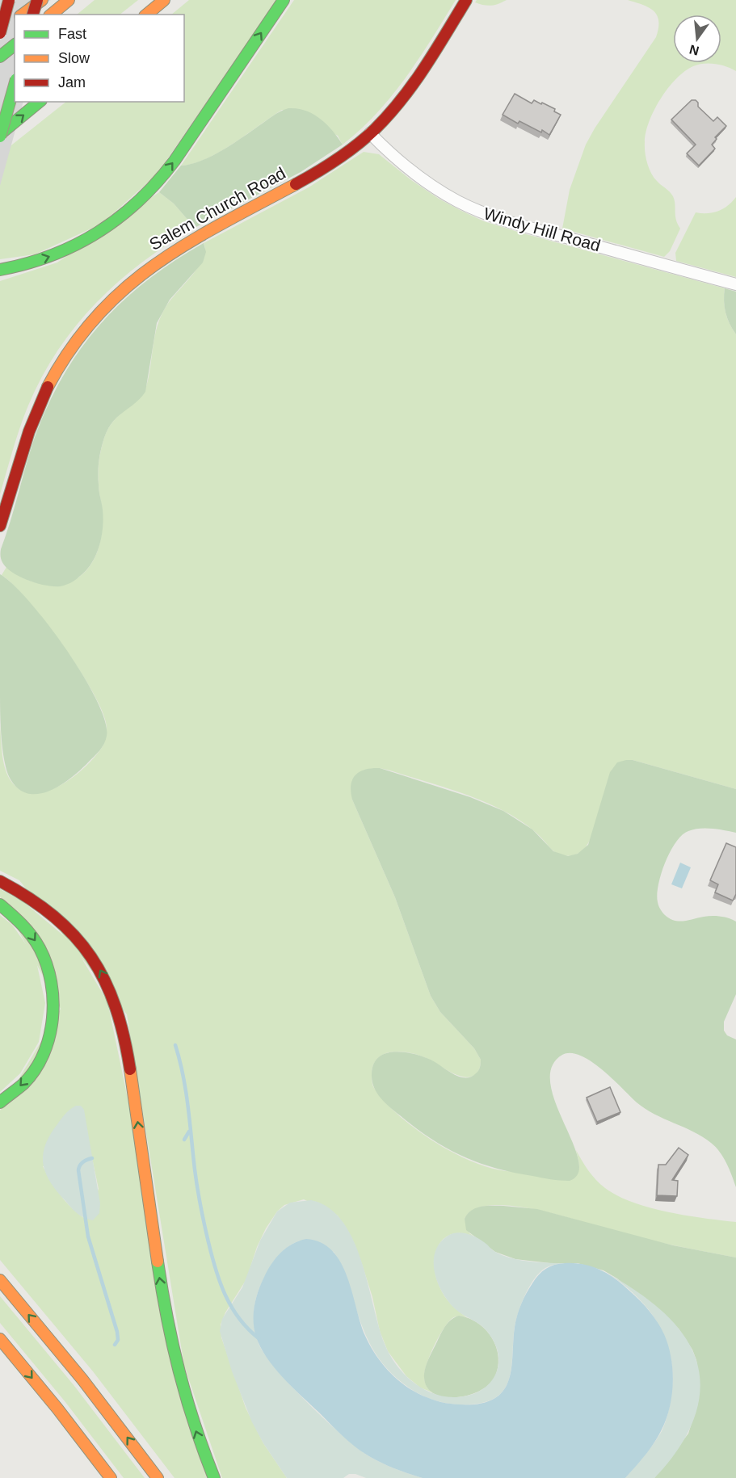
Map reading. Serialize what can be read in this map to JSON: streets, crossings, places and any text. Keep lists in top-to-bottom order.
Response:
{
  "streets": {
    "main road": ["Salem Church Road"],
    "street": ["Windy Hill Road"]
  },
  "crossings": [
    ["Salem Church Road", "Windy Hill Road"]
  ],
  "legend": ["Fast", "Slow", "Jam"],
  "north": "bottom"
}
